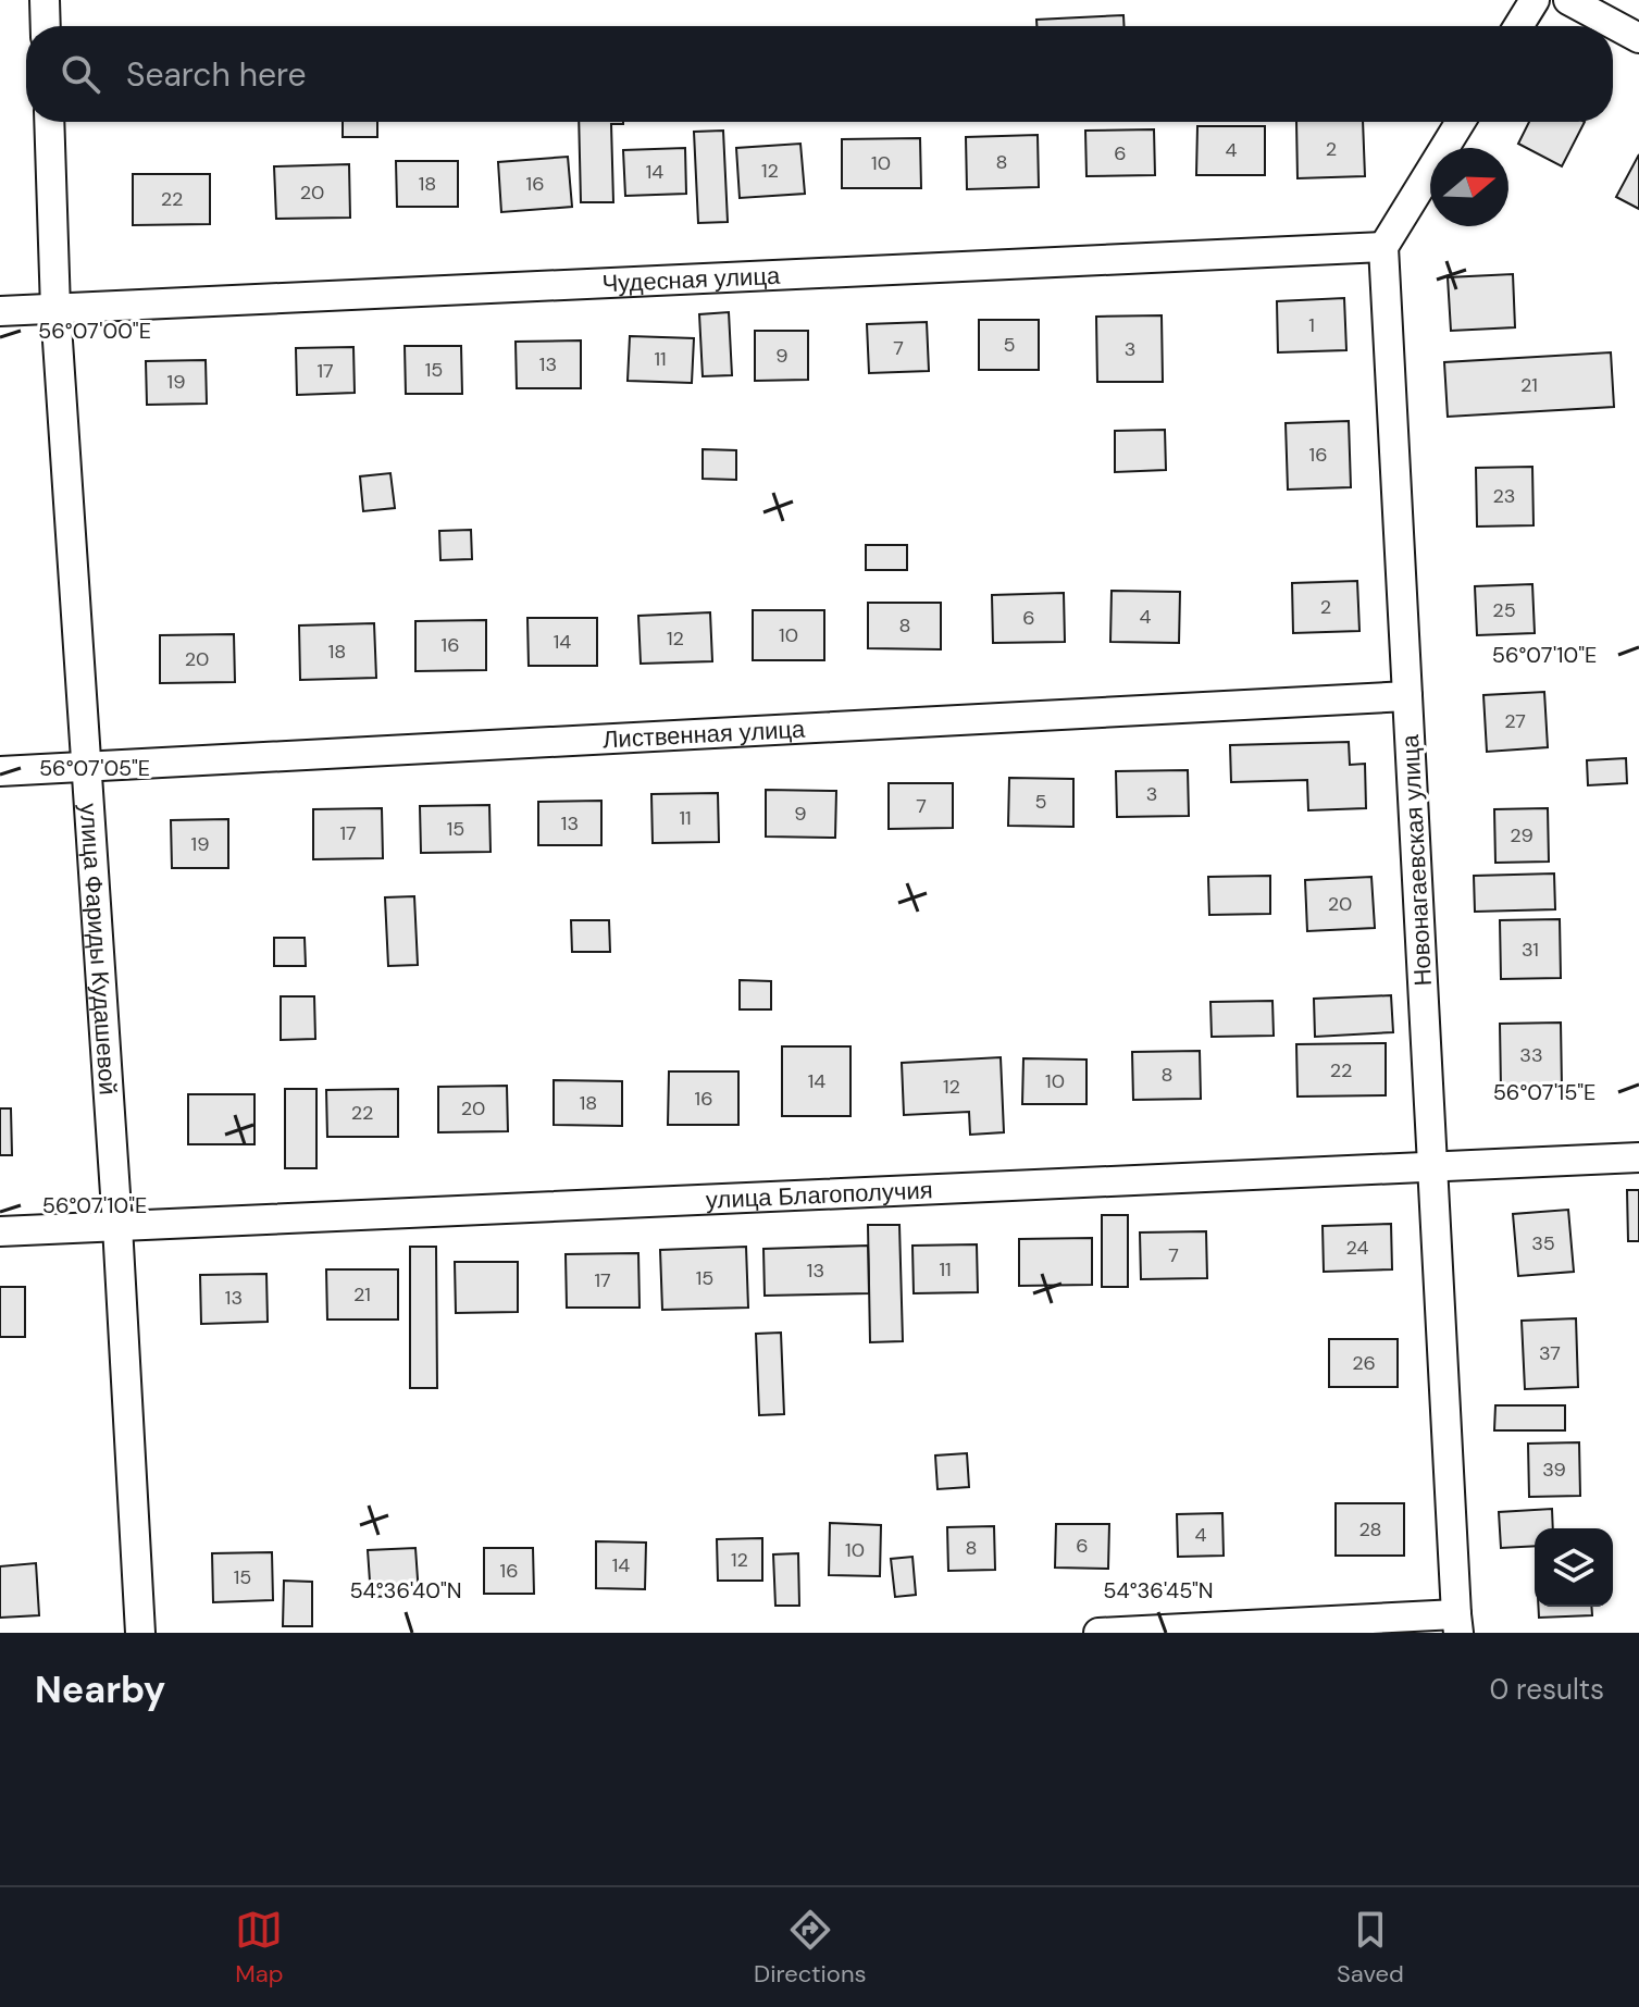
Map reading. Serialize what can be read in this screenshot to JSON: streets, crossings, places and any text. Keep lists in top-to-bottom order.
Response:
{
  "streets": {
    "street": [
      "Чудесная улица",
      "Лиственная улица",
      "Новонагаевская улица",
      "улица Фариды Кудашевой",
      "улица Благополучия"
    ]
  },
  "crossings": [
    ["Чудесная улица", "Новонагаевская улица"],
    ["Чудесная улица", "улица Фариды Кудашевой"],
    ["Лиственная улица", "Новонагаевская улица"],
    ["Лиственная улица", "улица Фариды Кудашевой"],
    ["Новонагаевская улица", "улица Благополучия"],
    ["улица Фариды Кудашевой", "улица Благополучия"]
  ],
  "house_numbers": [
    "2",
    "4",
    "6",
    "8",
    "10",
    "12",
    "14",
    "18",
    "16",
    "20",
    "22",
    "1",
    "5",
    "7",
    "3",
    "9",
    "11",
    "13",
    "15",
    "17",
    "19",
    "21",
    "16",
    "23",
    "2",
    "25",
    "4",
    "6",
    "8",
    "10",
    "12",
    "14",
    "16",
    "18",
    "20",
    "27",
    "3",
    "5",
    "7",
    "9",
    "11",
    "13",
    "15",
    "17",
    "29",
    "19",
    "20",
    "31",
    "33",
    "22",
    "8",
    "14",
    "10",
    "12",
    "16",
    "18",
    "20",
    "22",
    "35",
    "24",
    "7",
    "11",
    "13",
    "15",
    "17",
    "21",
    "13",
    "37",
    "26",
    "39",
    "28",
    "4",
    "6",
    "8",
    "10",
    "12",
    "14",
    "16",
    "15"
  ],
  "north": "right",
  "page": {
    "search": "Search here",
    "heading": ["Nearby", "0 results"],
    "nav": ["Map", "Directions", "Saved"]
  },
  "coordinates": [
    "56°07'00\"E",
    "56°07'10\"E",
    "56°07'05\"E",
    "56°07'15\"E",
    "54°36'40\"N",
    "54°36'45\"N"
  ]
}
